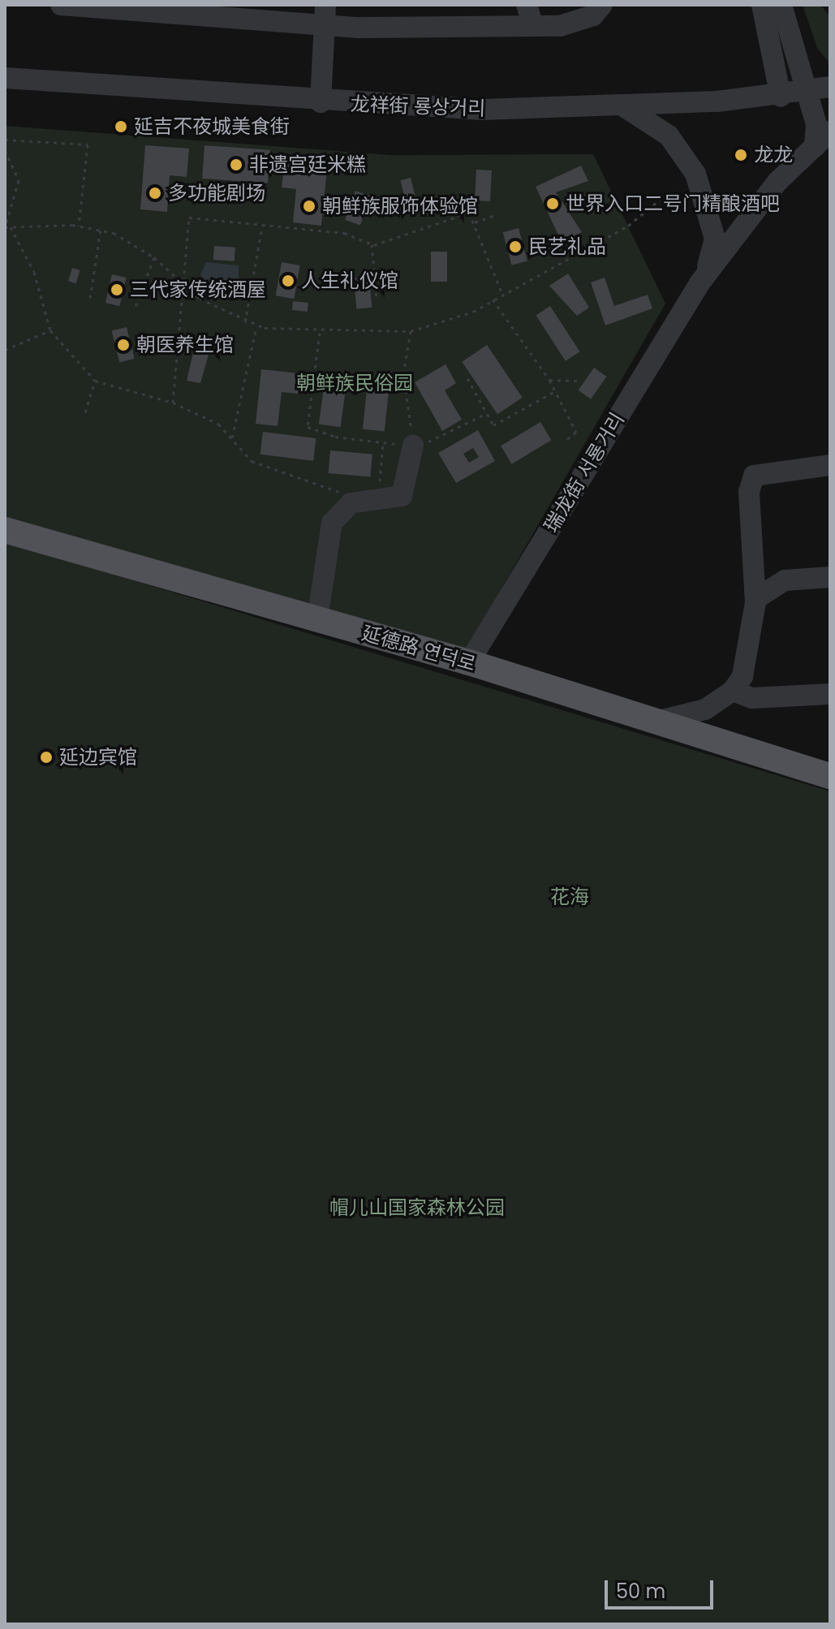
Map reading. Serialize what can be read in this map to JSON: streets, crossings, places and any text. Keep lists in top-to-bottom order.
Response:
{
  "streets": {
    "main road": ["延德路 연덕로"],
    "street": ["龙祥街 룡상거리", "瑞龙街 서룡거리"]
  },
  "crossings": [
    ["龙祥街 룡상거리", "瑞龙街 서룡거리"],
    ["瑞龙街 서룡거리", "延德路 연덕로"]
  ],
  "parks": ["朝鲜族民俗园", "花海", "帽儿山国家森林公园"],
  "places": [
    "延吉不夜城美食街",
    "龙龙",
    "非遗宫廷米糕",
    "多功能剧场",
    "世界入口二号门精酿酒吧",
    "朝鲜族服饰体验馆",
    "民艺礼品",
    "人生礼仪馆",
    "三代家传统酒屋",
    "朝医养生馆",
    "延边宾馆"
  ],
  "scale_bar": "50 m"
}
